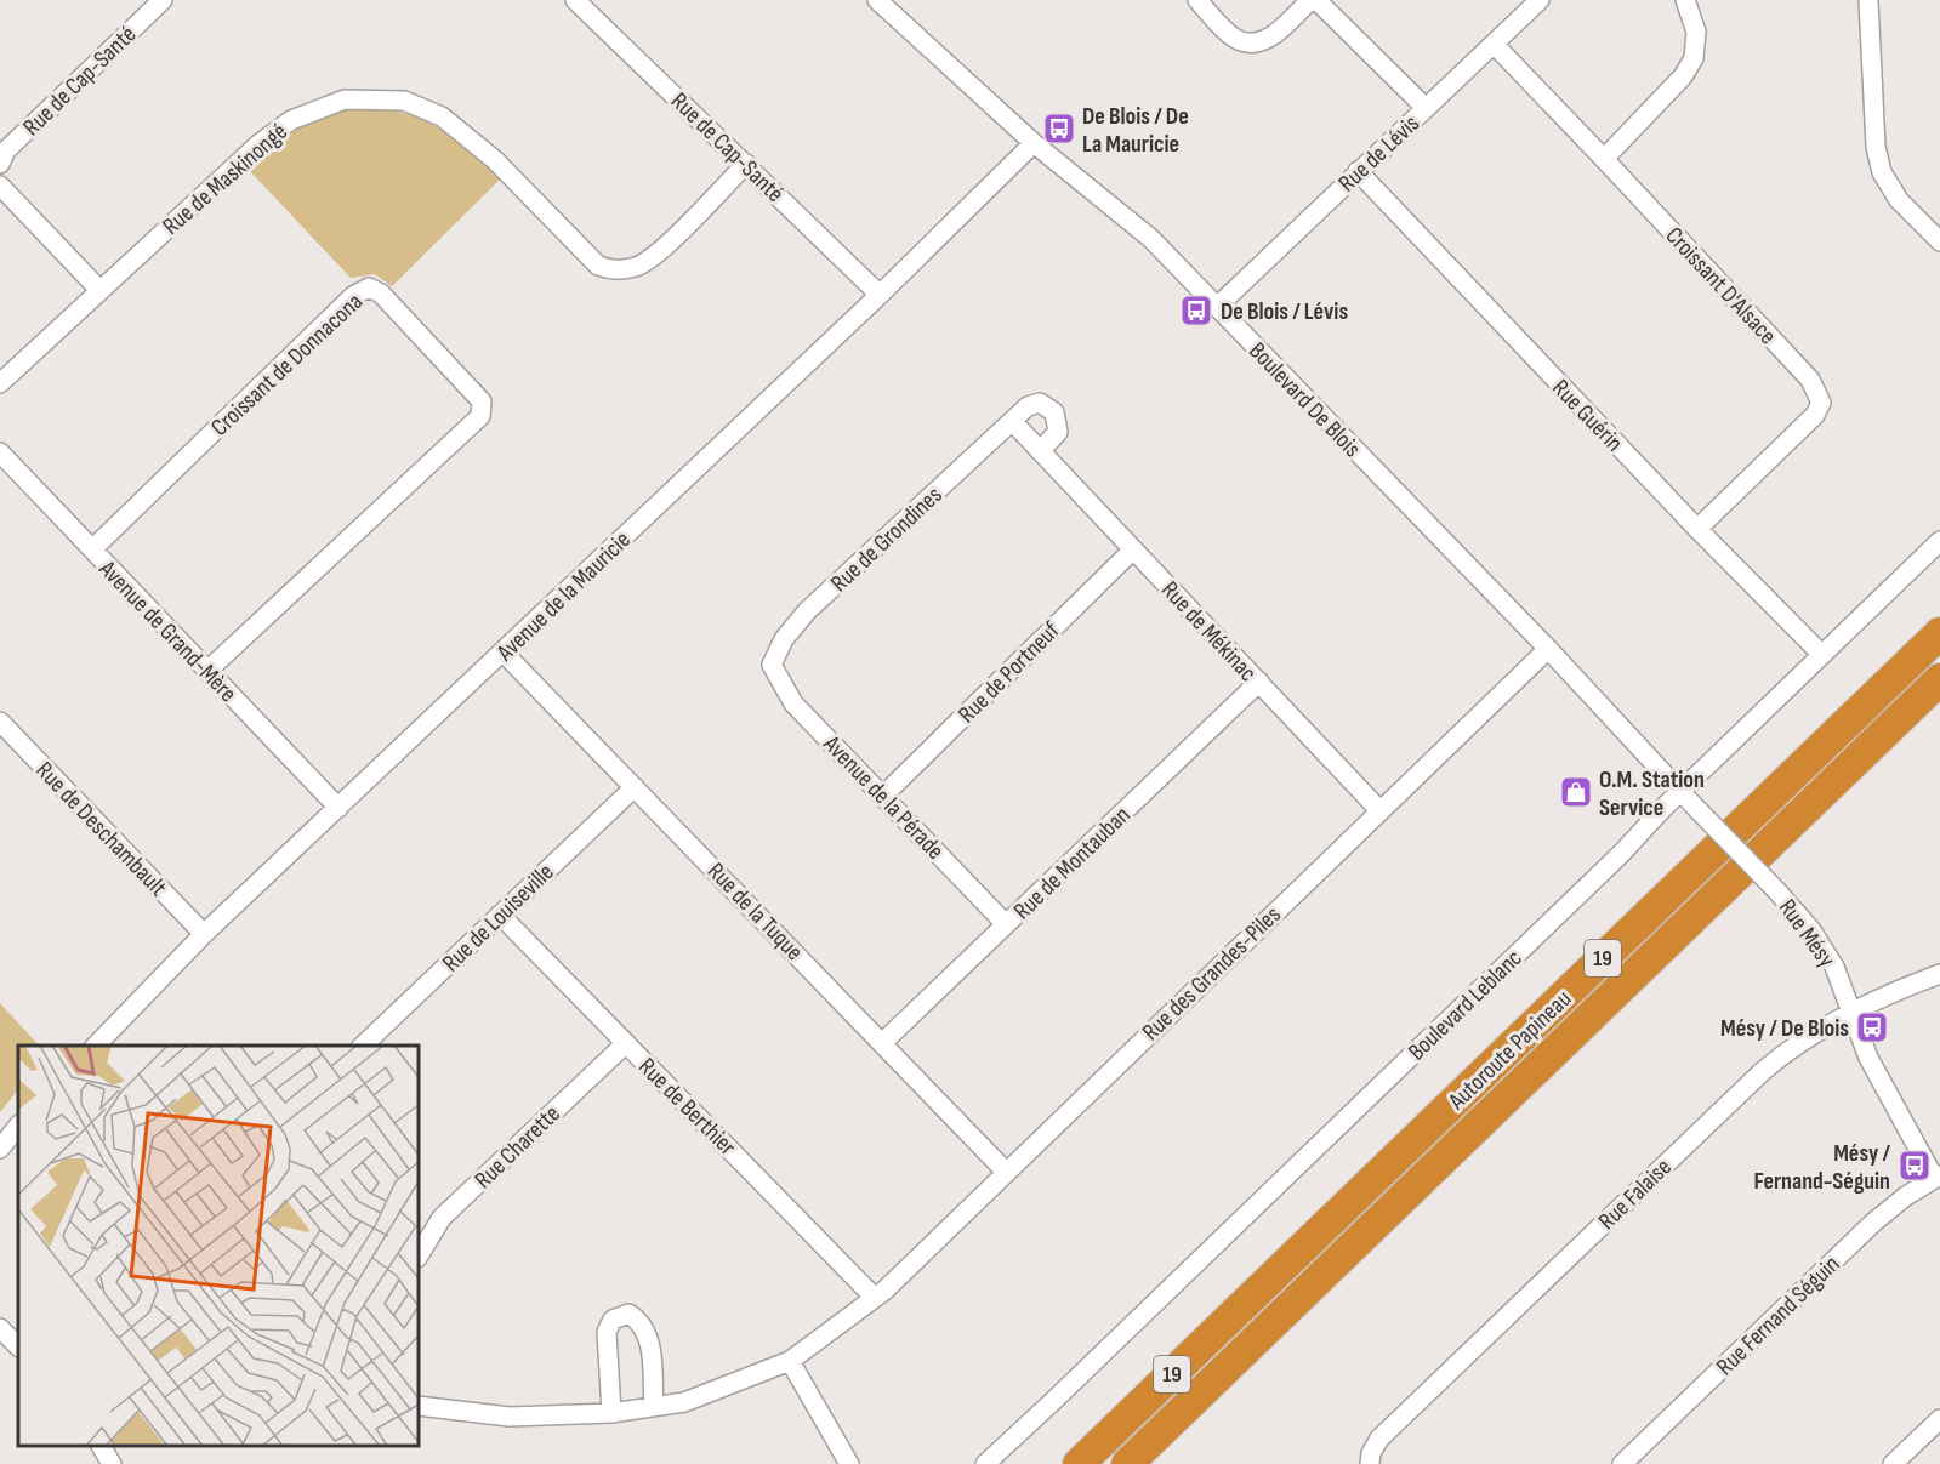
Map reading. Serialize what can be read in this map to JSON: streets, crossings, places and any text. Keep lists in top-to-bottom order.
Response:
{
  "streets": {
    "highway": ["19", "Autoroute Papineau"],
    "street": [
      "Rue de Cap-Santé",
      "Rue de Lévis",
      "Rue de Maskinongé",
      "Croissant D'Alsace",
      "Croissant de Donnacona",
      "Boulevard De Blois",
      "Rue Guérin",
      "Rue de Grondines",
      "Avenue de la Mauricie",
      "Avenue de Grand-Mère",
      "Rue de Mékinac",
      "Rue de Portneuf",
      "Avenue de la Pérade",
      "Rue de Deschambault",
      "Rue de Montauban",
      "Rue de la Tuque",
      "Rue de Louiseville",
      "Rue Mésy",
      "Rue des Grandes-Piles",
      "Boulevard Leblanc",
      "Rue de Berthier",
      "Rue Charette",
      "Rue Falaise",
      "Rue Fernand Séguin"
    ]
  },
  "crossings": [
    ["Rue de Cap-Santé", "Rue de Maskinongé"],
    ["Rue de Cap-Santé", "Avenue de la Mauricie"],
    ["Rue de Lévis", "Croissant D'Alsace"],
    ["Rue de Lévis", "Boulevard De Blois"],
    ["Rue de Lévis", "Rue Guérin"],
    ["Croissant D'Alsace", "Rue Guérin"],
    ["Croissant de Donnacona", "Avenue de Grand-Mère"],
    ["Boulevard De Blois", "Avenue de la Mauricie"],
    ["Boulevard De Blois", "Rue Mésy"],
    ["Boulevard De Blois", "Rue des Grandes-Piles"],
    ["Boulevard De Blois", "Boulevard Leblanc"],
    ["Rue Guérin", "Boulevard Leblanc"],
    ["Rue de Grondines", "Rue de Mékinac"],
    ["Rue de Grondines", "Avenue de la Pérade"],
    ["Avenue de la Mauricie", "Avenue de Grand-Mère"],
    ["Avenue de la Mauricie", "Rue de Deschambault"],
    ["Avenue de la Mauricie", "Rue de la Tuque"],
    ["Rue de Mékinac", "Rue de Portneuf"],
    ["Rue de Mékinac", "Rue de Montauban"],
    ["Rue de Mékinac", "Rue des Grandes-Piles"],
    ["Rue de Portneuf", "Avenue de la Pérade"],
    ["Avenue de la Pérade", "Rue de Montauban"],
    ["Rue de Montauban", "Rue de la Tuque"],
    ["Rue de la Tuque", "Rue de Louiseville"],
    ["Rue de la Tuque", "Rue des Grandes-Piles"],
    ["Rue de Louiseville", "Rue de Berthier"],
    ["Rue Mésy", "Boulevard Leblanc"],
    ["Rue Mésy", "Rue Falaise"],
    ["Rue Mésy", "Rue Fernand Séguin"],
    ["Rue des Grandes-Piles", "Rue de Berthier"],
    ["Rue de Berthier", "Rue Charette"]
  ],
  "places": {
    "bus stop": [
      "De Blois / De La Mauricie",
      "De Blois / Lévis",
      "Mésy / De Blois",
      "Mésy / Fernand-Séguin"
    ],
    "shop": ["O.M. Station Service"]
  }
}
